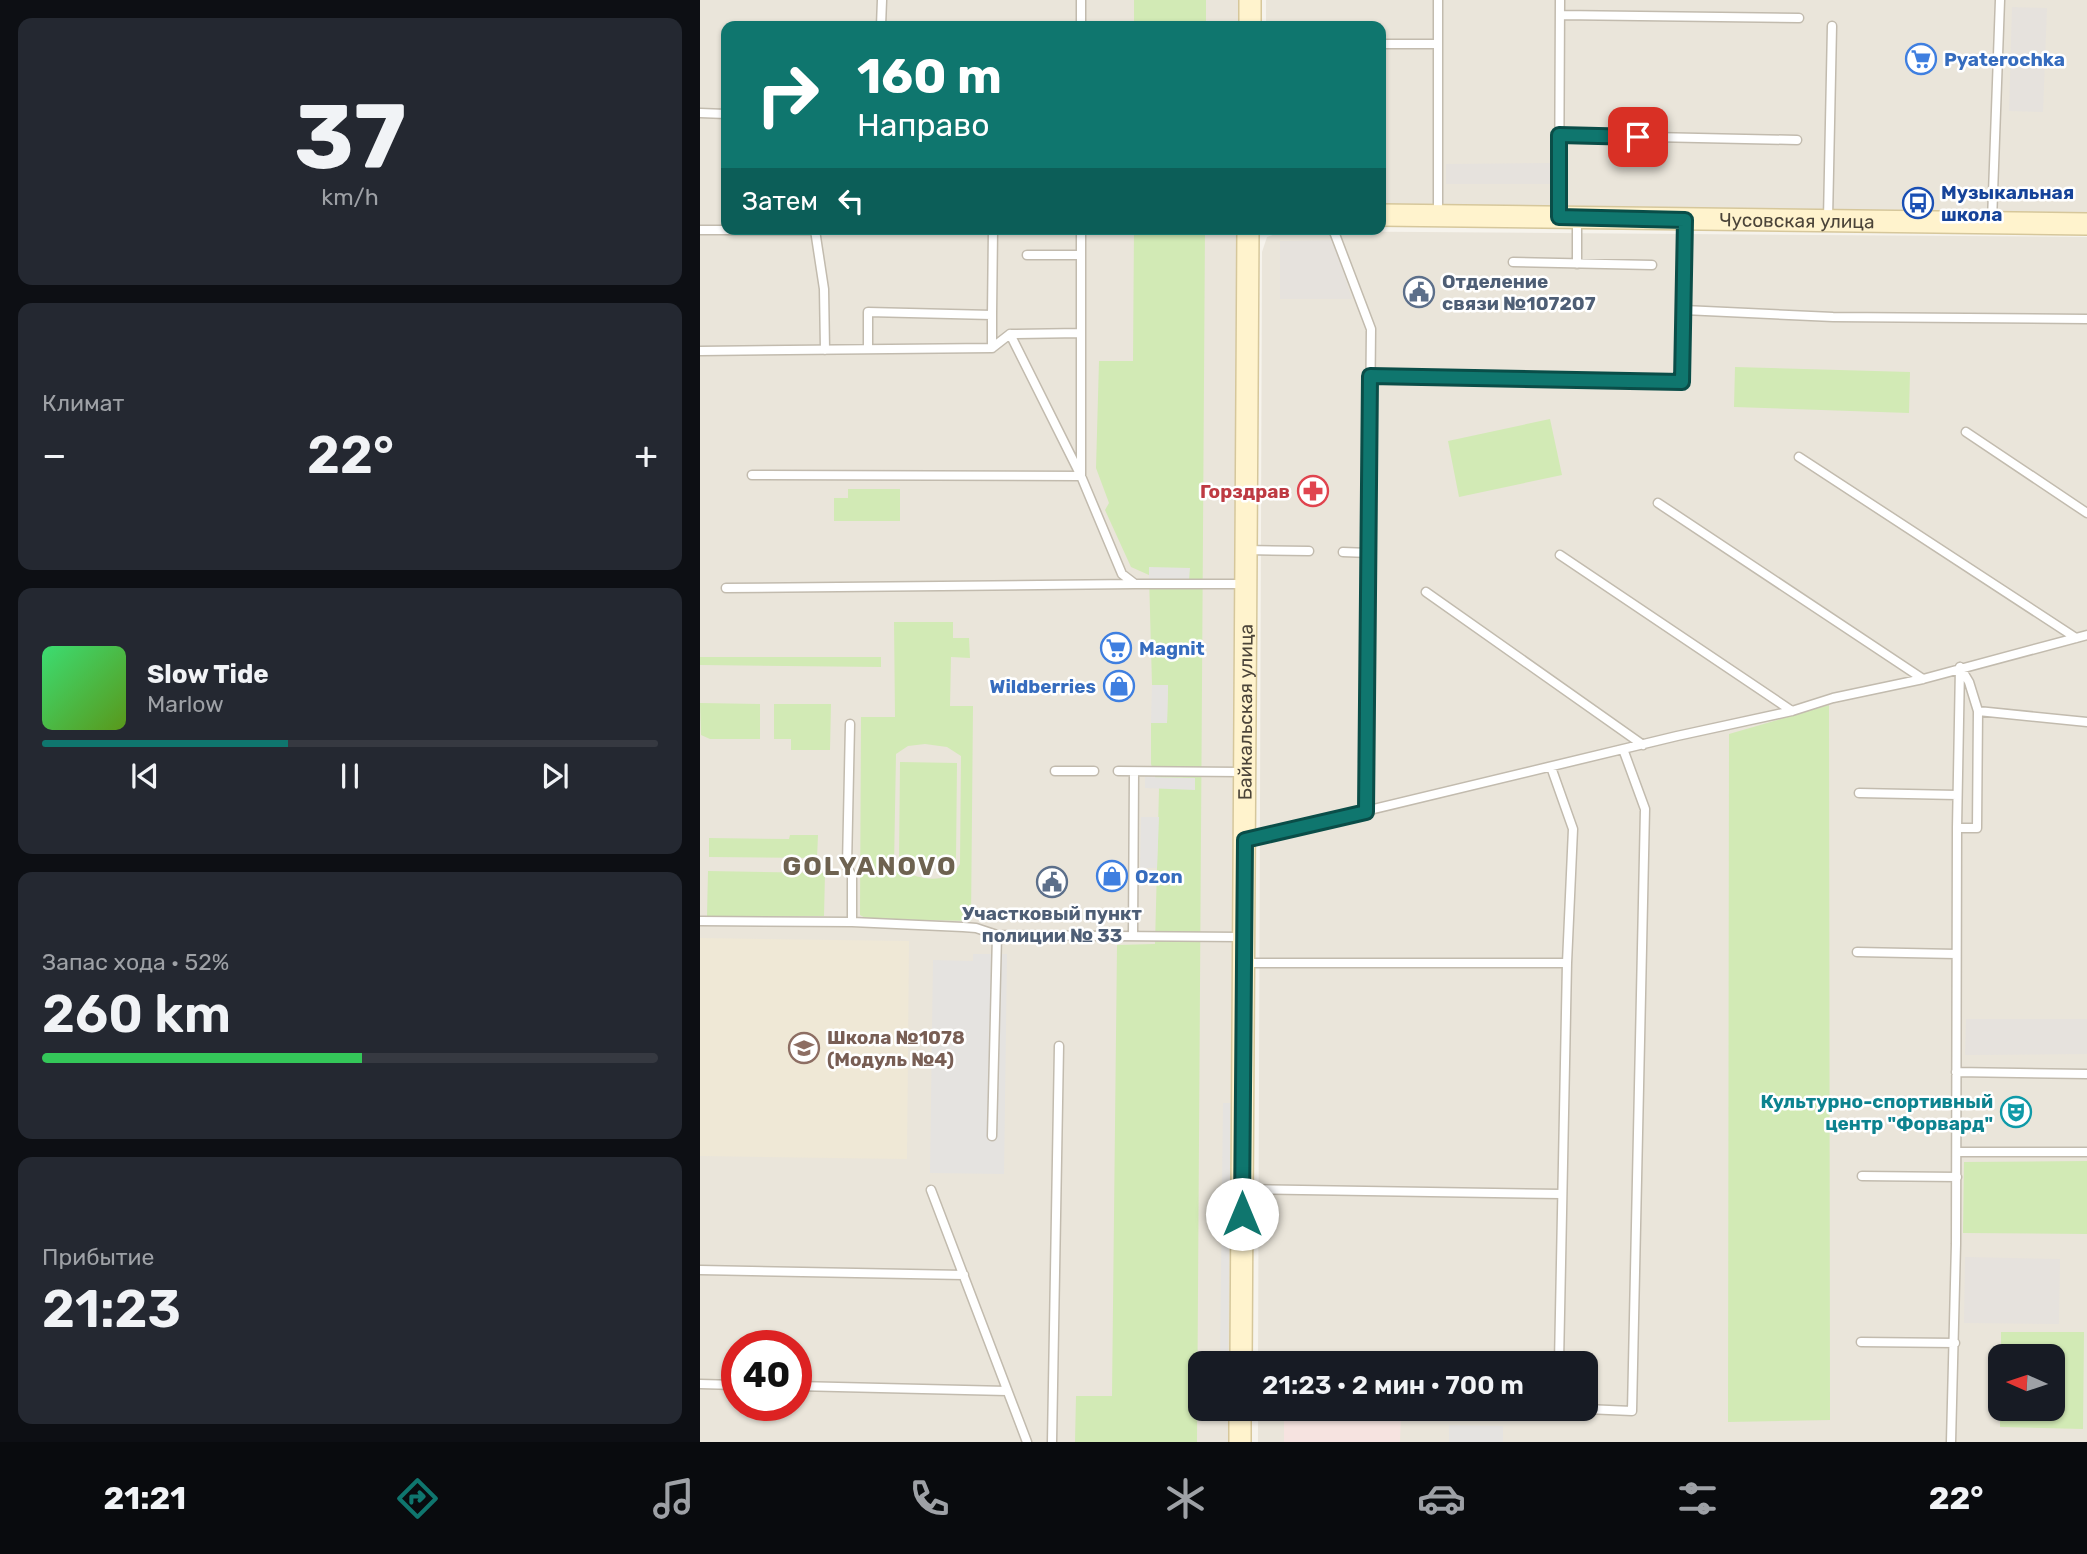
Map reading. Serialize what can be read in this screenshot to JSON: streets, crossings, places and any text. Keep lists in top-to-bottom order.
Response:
{
  "streets": {
    "street": ["Чусовская улица", "Байкальская улица"]
  },
  "districts": ["GOLYANOVO"],
  "places": {
    "supermarket": ["Pyaterochka", "Magnit"],
    "bus stop": ["Музыкальная школа"],
    "public building": ["Отделение связи №107207", "Участковый пункт полиции № 33"],
    "pharmacy": ["Горздрав"],
    "shop": ["Wildberries", "Ozon"],
    "school or university": ["Школа №1078 (Модуль №4)"],
    "theatre": ["Культурно-спортивный центр \"Форвард\""]
  },
  "north": "left",
  "page": {
    "tile": [
      ["37", "km/h"],
      "Климат",
      ["Запас хода · 52%", "260 km"],
      ["Прибытие", "21:23"]
    ],
    "turn": ["160 m", "Направо"],
    "then": "Затем",
    "heat": ["−", "22°", "+"],
    "song": ["Slow Tide", "Marlow"],
    "limit": "40",
    "trip": "21:23 · 2 мин · 700 m",
    "tabs": ["21:21", "22°"]
  }
}
